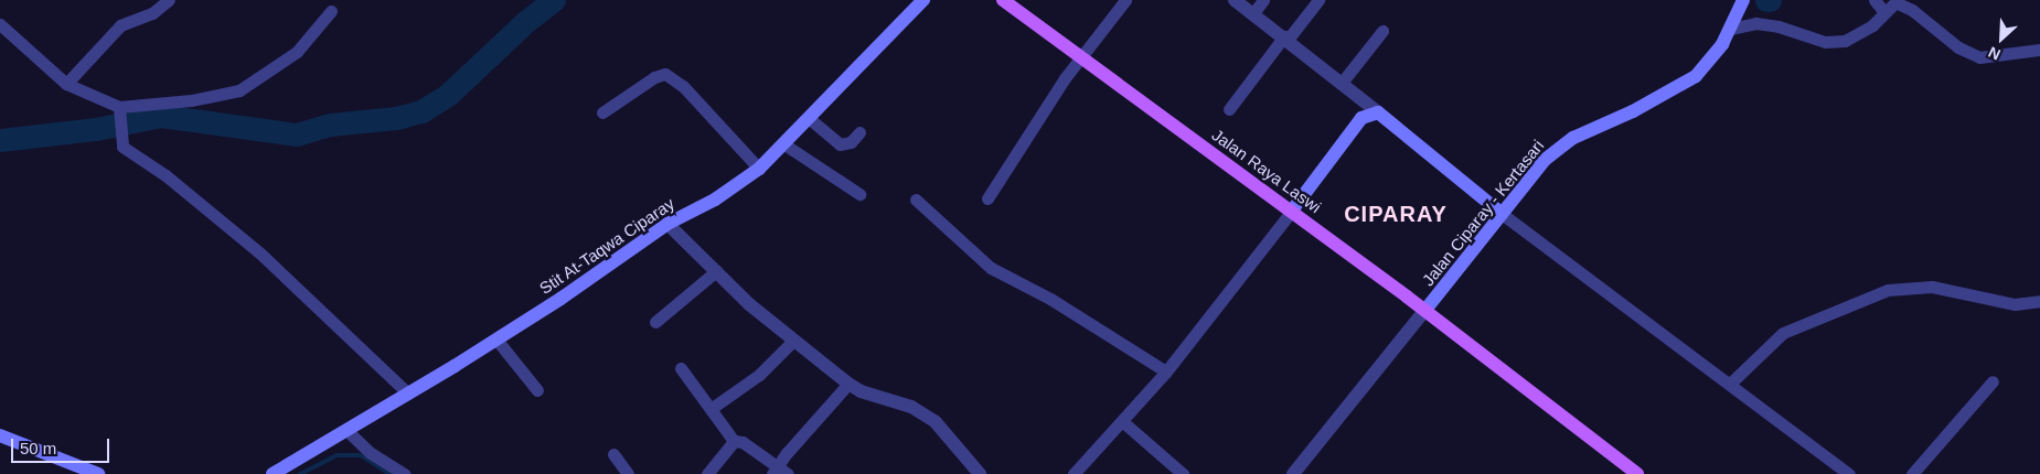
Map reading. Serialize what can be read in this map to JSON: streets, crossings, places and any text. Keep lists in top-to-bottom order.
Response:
{
  "streets": {
    "main road": ["Jalan Raya Laswi", "Jalan Ciparay - Kertasari", "Stit At-Taqwa Ciparay"]
  },
  "crossings": [
    ["Jalan Raya Laswi", "Jalan Ciparay - Kertasari"]
  ],
  "districts": ["CIPARAY"],
  "scale_bar": "50 m",
  "north": "bottom left"
}
